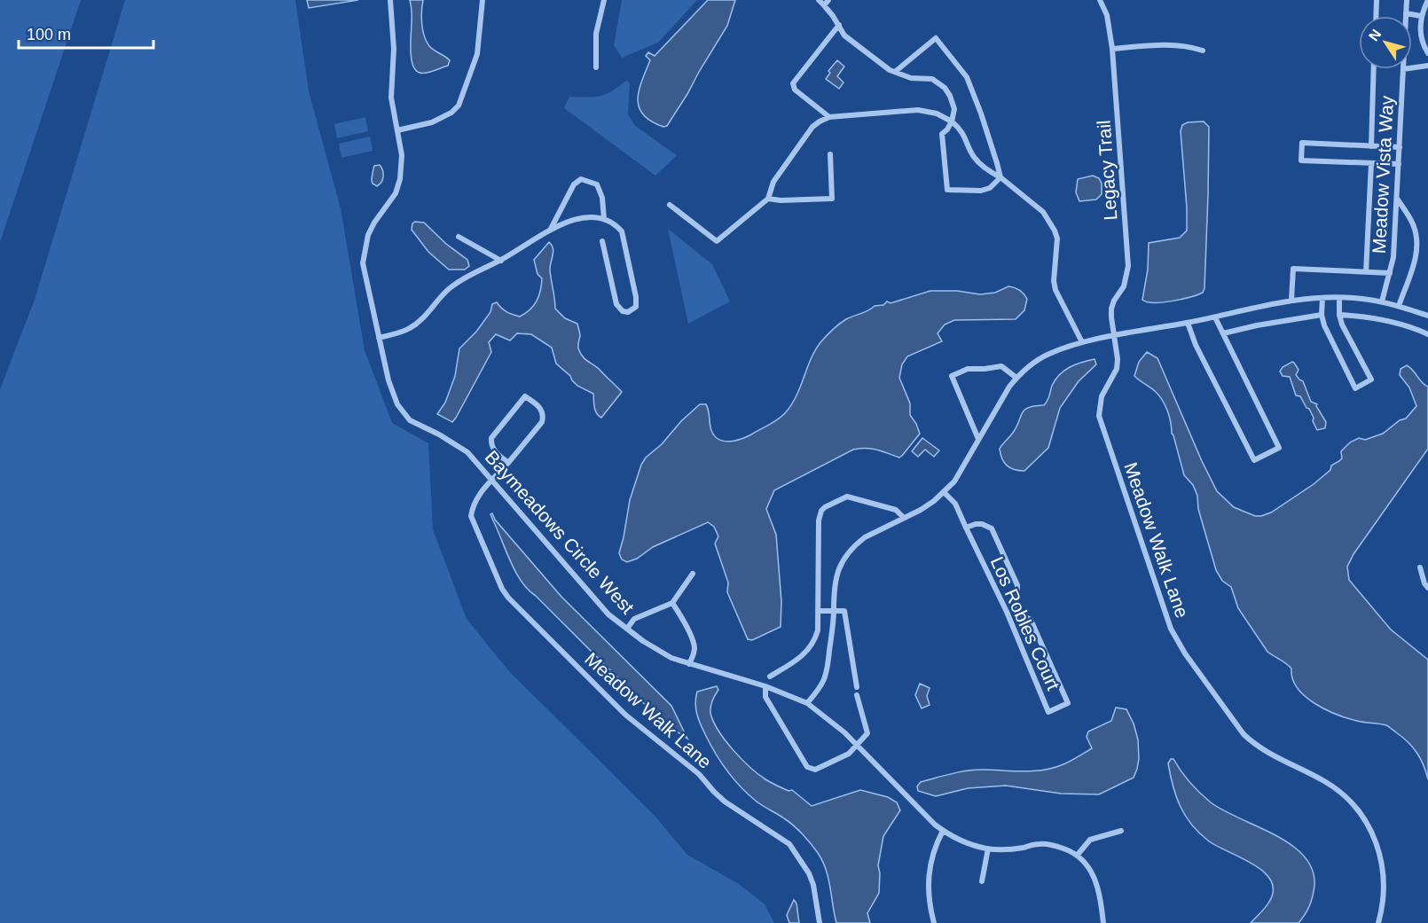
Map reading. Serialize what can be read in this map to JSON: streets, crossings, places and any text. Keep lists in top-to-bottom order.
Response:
{
  "streets": {
    "street": [
      "Legacy Trail",
      "Meadow Vista Way",
      "Baymeadows Circle West",
      "Meadow Walk Lane",
      "Los Robles Court"
    ]
  },
  "crossings": [
    ["Legacy Trail", "Meadow Walk Lane"],
    ["Baymeadows Circle West", "Meadow Walk Lane"]
  ],
  "scale_bar": "100 m",
  "north": "top left"
}
